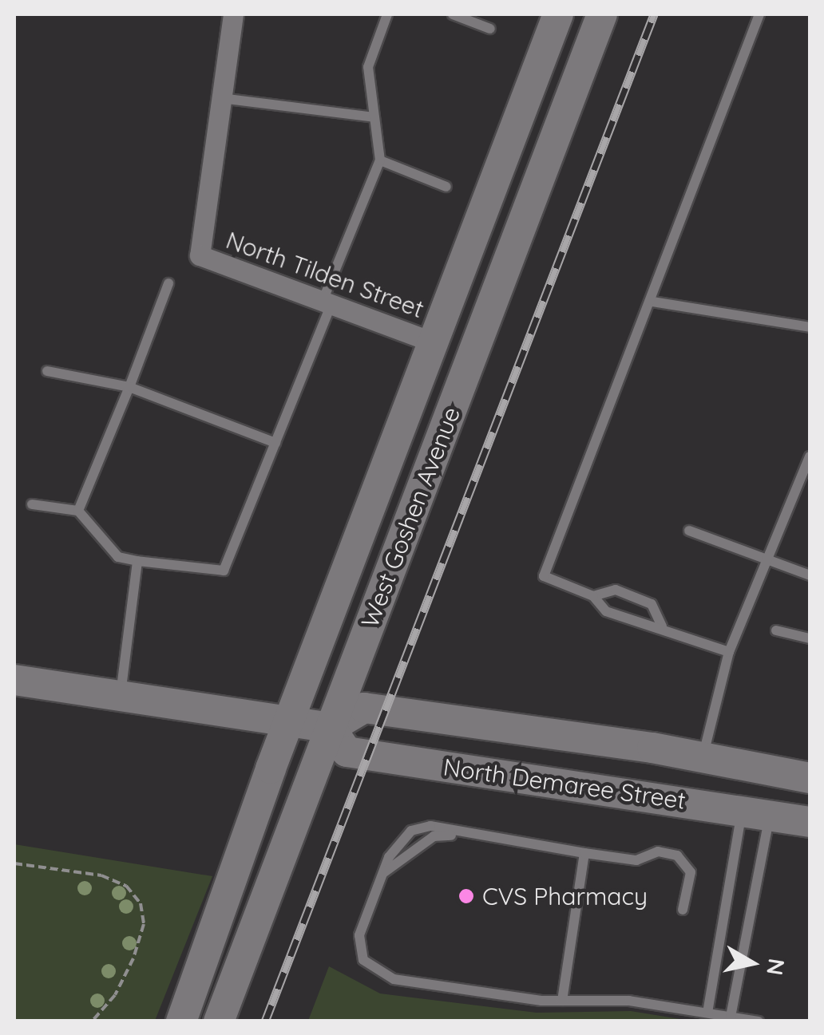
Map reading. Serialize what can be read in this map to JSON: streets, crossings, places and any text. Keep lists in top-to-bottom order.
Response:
{
  "streets": {
    "main road": ["West Goshen Avenue", "North Demaree Street"],
    "street": ["North Tilden Street"]
  },
  "crossings": [
    ["North Tilden Street", "West Goshen Avenue"],
    ["West Goshen Avenue", "North Demaree Street"]
  ],
  "places": ["CVS Pharmacy"],
  "north": "right"
}
